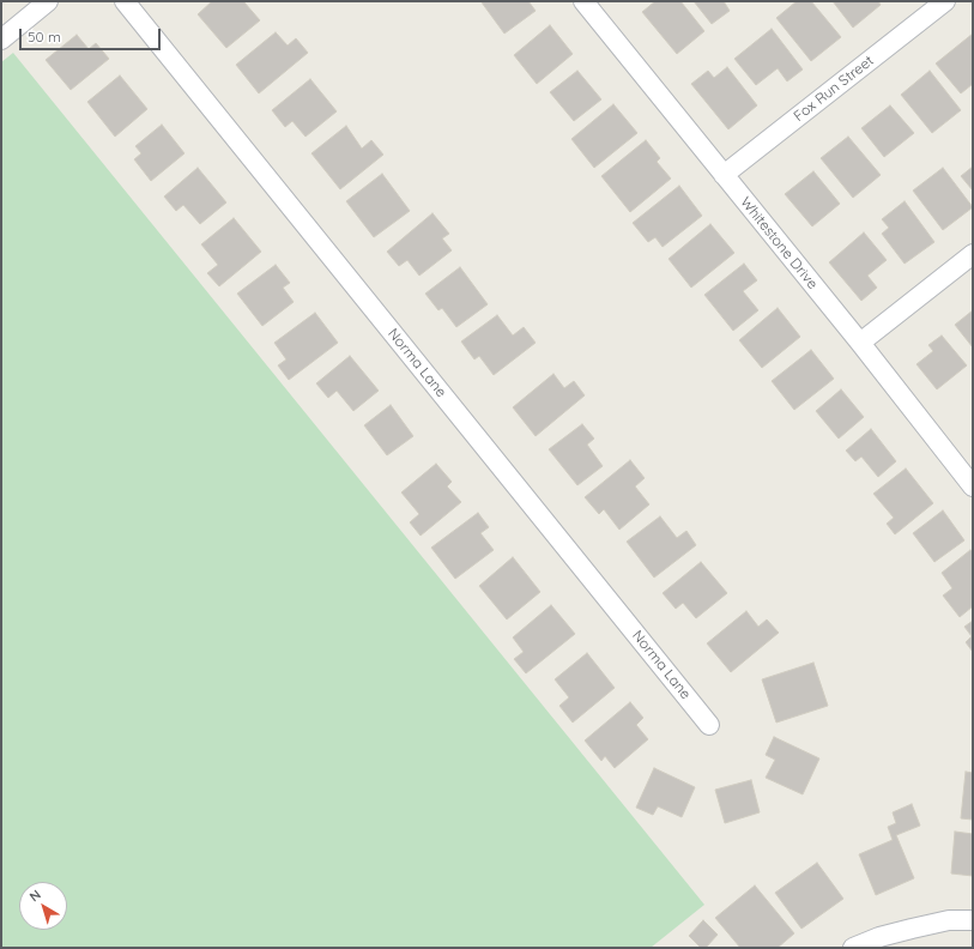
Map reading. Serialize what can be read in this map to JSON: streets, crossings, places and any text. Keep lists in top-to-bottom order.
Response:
{
  "streets": {
    "street": ["Fox Run Street", "Whitestone Drive", "Norma Lane"]
  },
  "crossings": [
    ["Fox Run Street", "Whitestone Drive"]
  ],
  "scale_bar": "50 m",
  "north": "top left"
}
